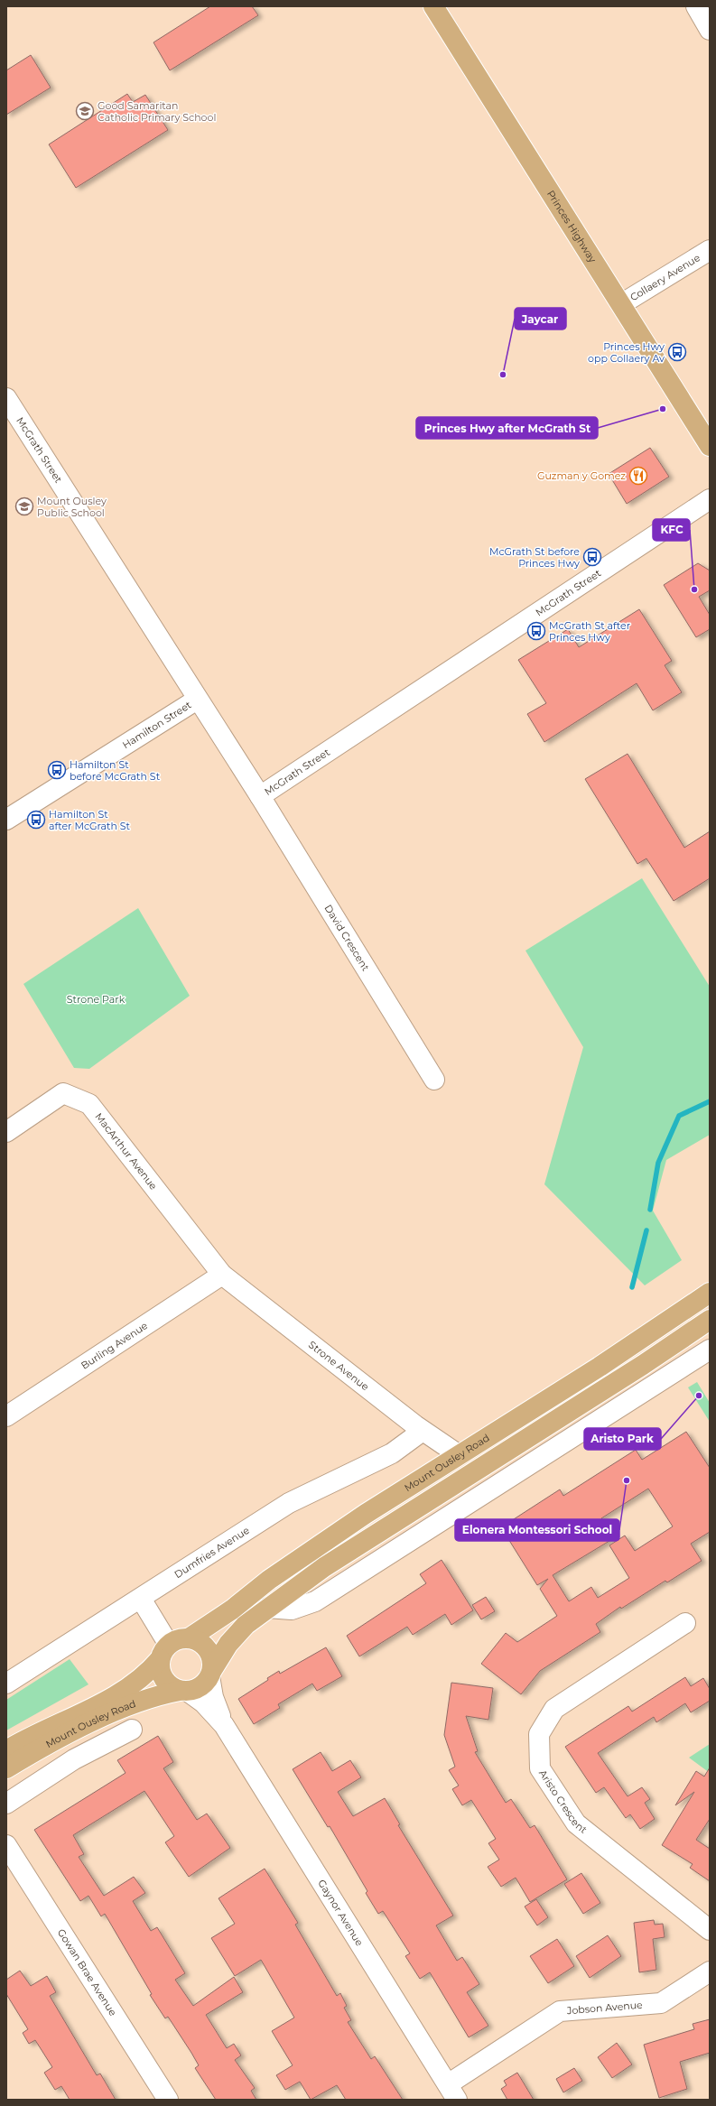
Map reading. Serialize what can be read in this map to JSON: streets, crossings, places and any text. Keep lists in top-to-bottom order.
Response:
{
  "streets": {
    "main road": ["Princes Highway", "Mount Ousley Road"],
    "street": [
      "Collaery Avenue",
      "McGrath Street",
      "Hamilton Street",
      "David Crescent",
      "MacArthur Avenue",
      "Burling Avenue",
      "Strone Avenue",
      "Dumfries Avenue",
      "Aristo Crescent",
      "Gaynor Avenue",
      "Gowan Brae Avenue",
      "Jobson Avenue"
    ]
  },
  "crossings": [
    ["Princes Highway", "Collaery Avenue"],
    ["McGrath Street", "Hamilton Street"],
    ["McGrath Street", "David Crescent"],
    ["MacArthur Avenue", "Burling Avenue"],
    ["MacArthur Avenue", "Strone Avenue"],
    ["Burling Avenue", "Strone Avenue"],
    ["Strone Avenue", "Mount Ousley Road"],
    ["Strone Avenue", "Dumfries Avenue"],
    ["Mount Ousley Road", "Gaynor Avenue"],
    ["Gaynor Avenue", "Jobson Avenue"]
  ],
  "parks": ["Strone Park"],
  "places": {
    "school or university": ["Good Samaritan Catholic Primary School", "Mount Ousley Public School"],
    "bus stop": [
      "Princes Hwy opp Collaery Av",
      "McGrath St before Princes Hwy",
      "McGrath St after Princes Hwy",
      "Hamilton St before McGrath St",
      "Hamilton St after McGrath St"
    ],
    "other": [
      "Jaycar",
      "Princes Hwy after McGrath St",
      "KFC",
      "Aristo Park",
      "Elonera Montessori School"
    ],
    "restaurant": ["Guzman y Gomez"]
  }
}
